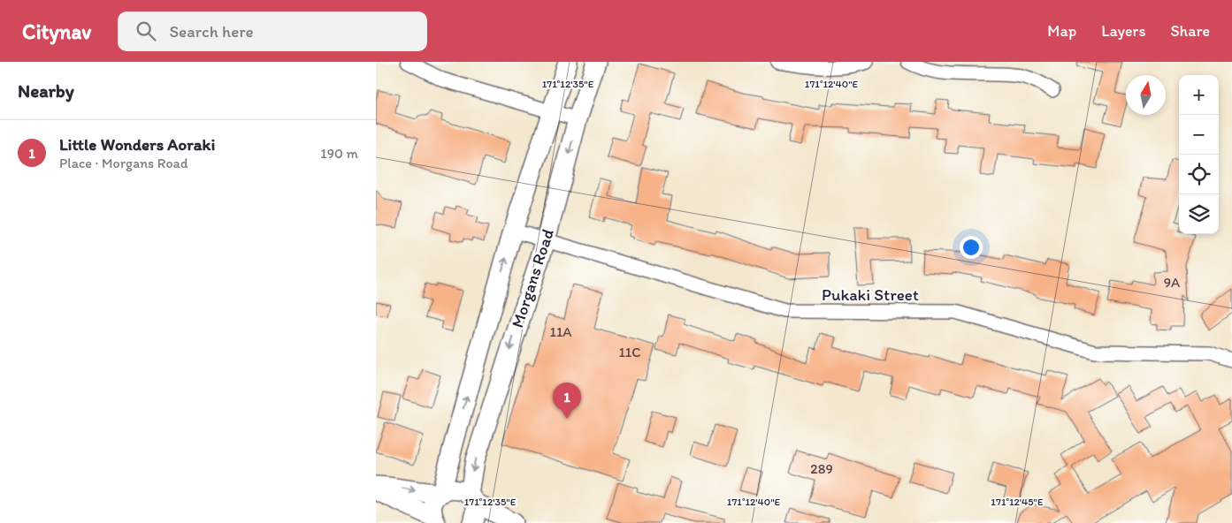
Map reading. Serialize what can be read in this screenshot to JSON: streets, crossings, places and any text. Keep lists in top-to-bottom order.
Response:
{
  "streets": {
    "street": ["Morgans Road", "Pukaki Street"]
  },
  "crossings": [
    ["Morgans Road", "Pukaki Street"]
  ],
  "house_numbers": [
    "9A",
    "11A",
    "11C",
    "289"
  ],
  "north": "top",
  "page": {
    "header": "Citynav",
    "search": "Search here",
    "nav": ["Map", "Layers", "Share"],
    "heading": "Nearby",
    "map_buttons": ["+", "−"],
    "list": [
      {
        "mark": "1",
        "name": "Little Wonders Aoraki",
        "note": "Place · Morgans Road",
        "value": "190 m"
      }
    ],
    "pins": "1"
  },
  "coordinates": ["171°12'35\"E", "171°12'40\"E", "171°12'45\"E"]
}
